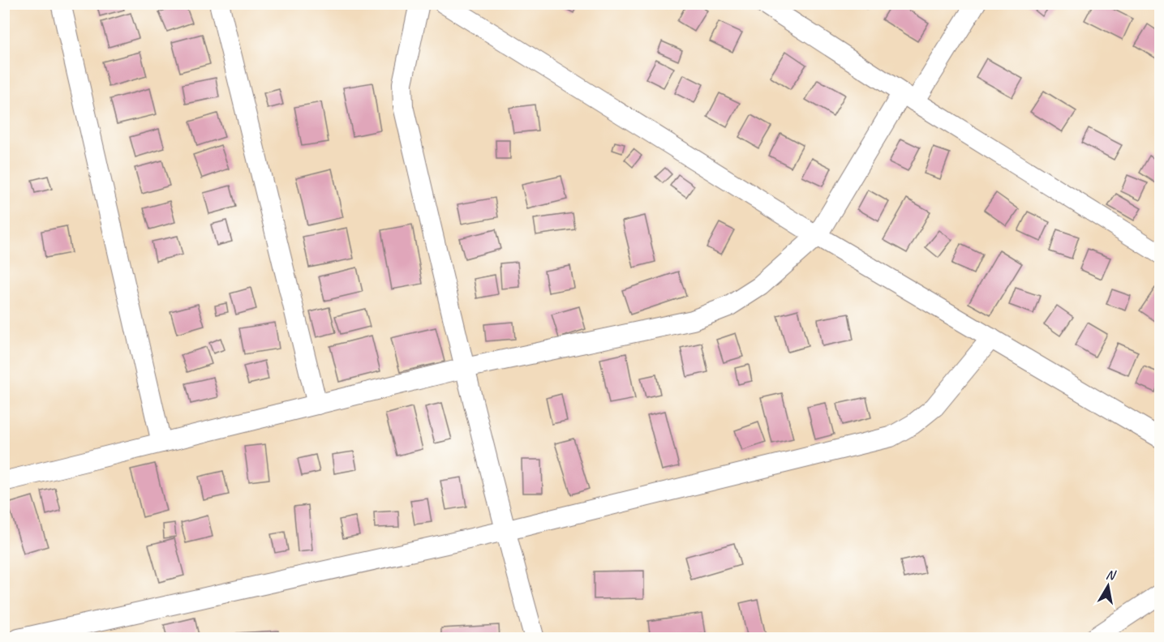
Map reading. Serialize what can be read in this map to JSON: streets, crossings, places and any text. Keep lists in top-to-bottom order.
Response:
{
  "north": "top"
}
